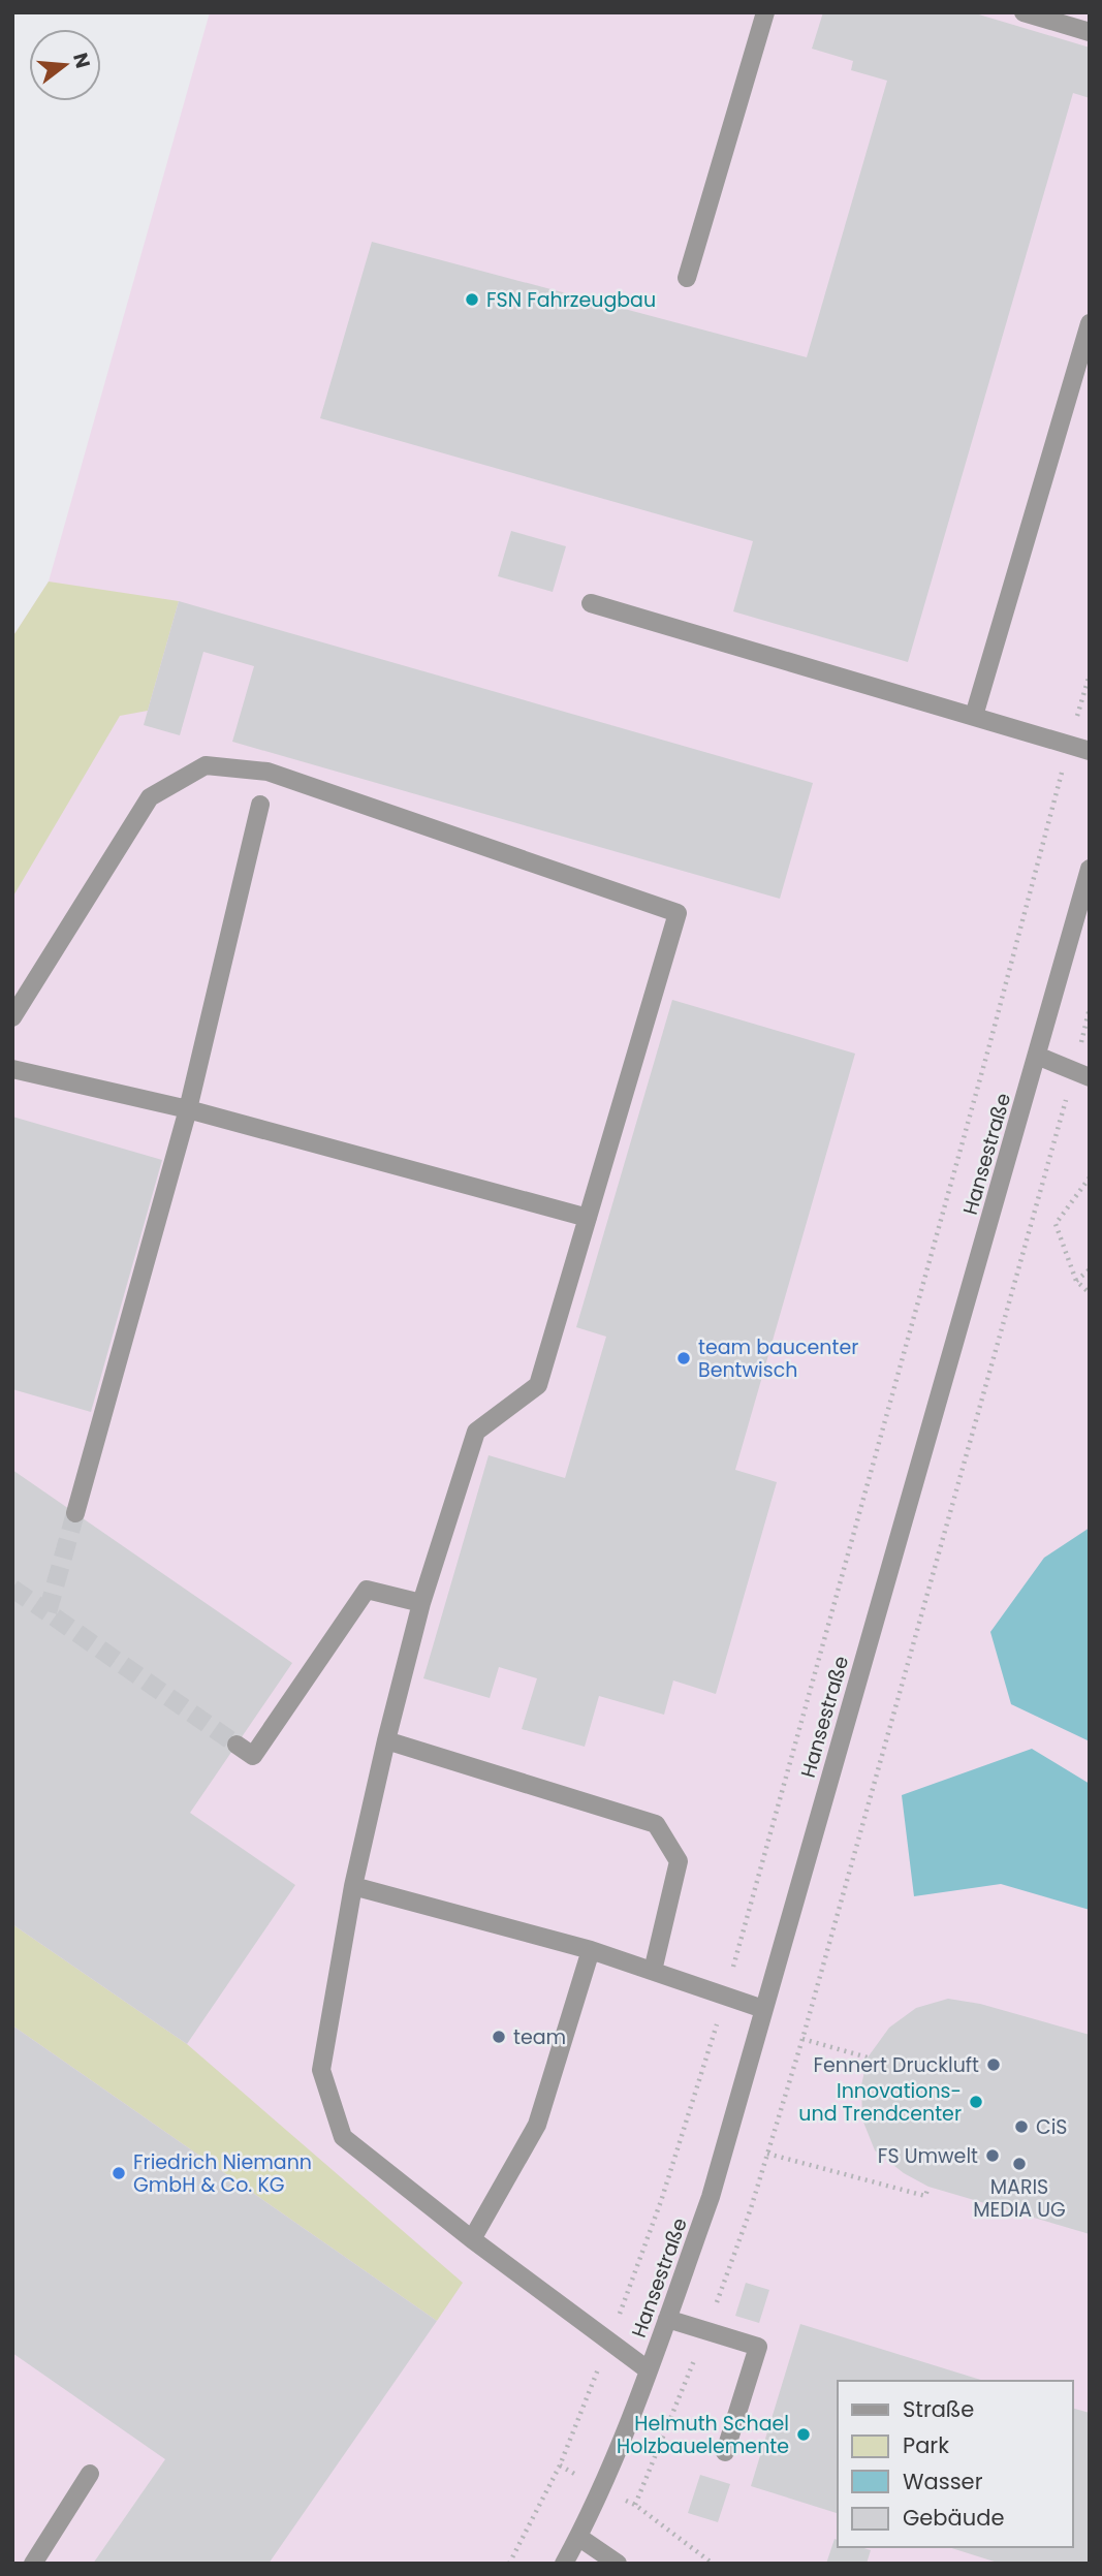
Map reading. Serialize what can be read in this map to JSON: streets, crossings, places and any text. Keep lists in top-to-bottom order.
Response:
{
  "streets": {
    "street": ["Hansestraße"]
  },
  "places": [
    "FSN Fahrzeugbau",
    "team baucenter Bentwisch",
    "team",
    "Fennert Druckluft",
    "Innovations- und Trendcenter",
    "CiS",
    "FS Umwelt",
    "MARIS MEDIA UG",
    "Friedrich Niemann GmbH & Co. KG",
    "Helmuth Schael Holzbauelemente"
  ],
  "legend": [
    "Straße",
    "Park",
    "Wasser",
    "Gebäude"
  ],
  "north": "right"
}
